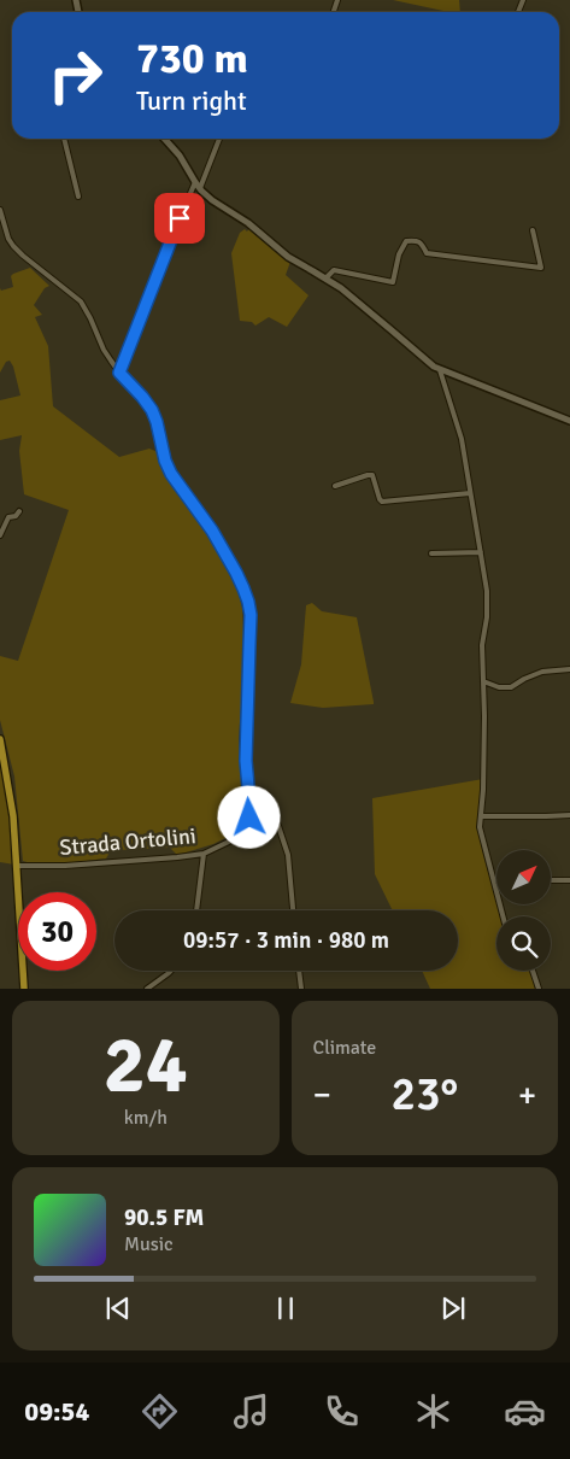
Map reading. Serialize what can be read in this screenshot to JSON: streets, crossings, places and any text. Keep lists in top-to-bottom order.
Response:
{
  "streets": {
    "street": ["Strada Ortolini"]
  },
  "north": "top right",
  "page": {
    "turn": ["730 m", "Turn right"],
    "limit": "30",
    "trip": "09:57 · 3 min · 980 m",
    "tile": [
      ["24", "km/h"],
      "Climate"
    ],
    "heat": ["−", "23°", "+"],
    "song": ["90.5 FM", "Music"],
    "tabs": "09:54"
  }
}
